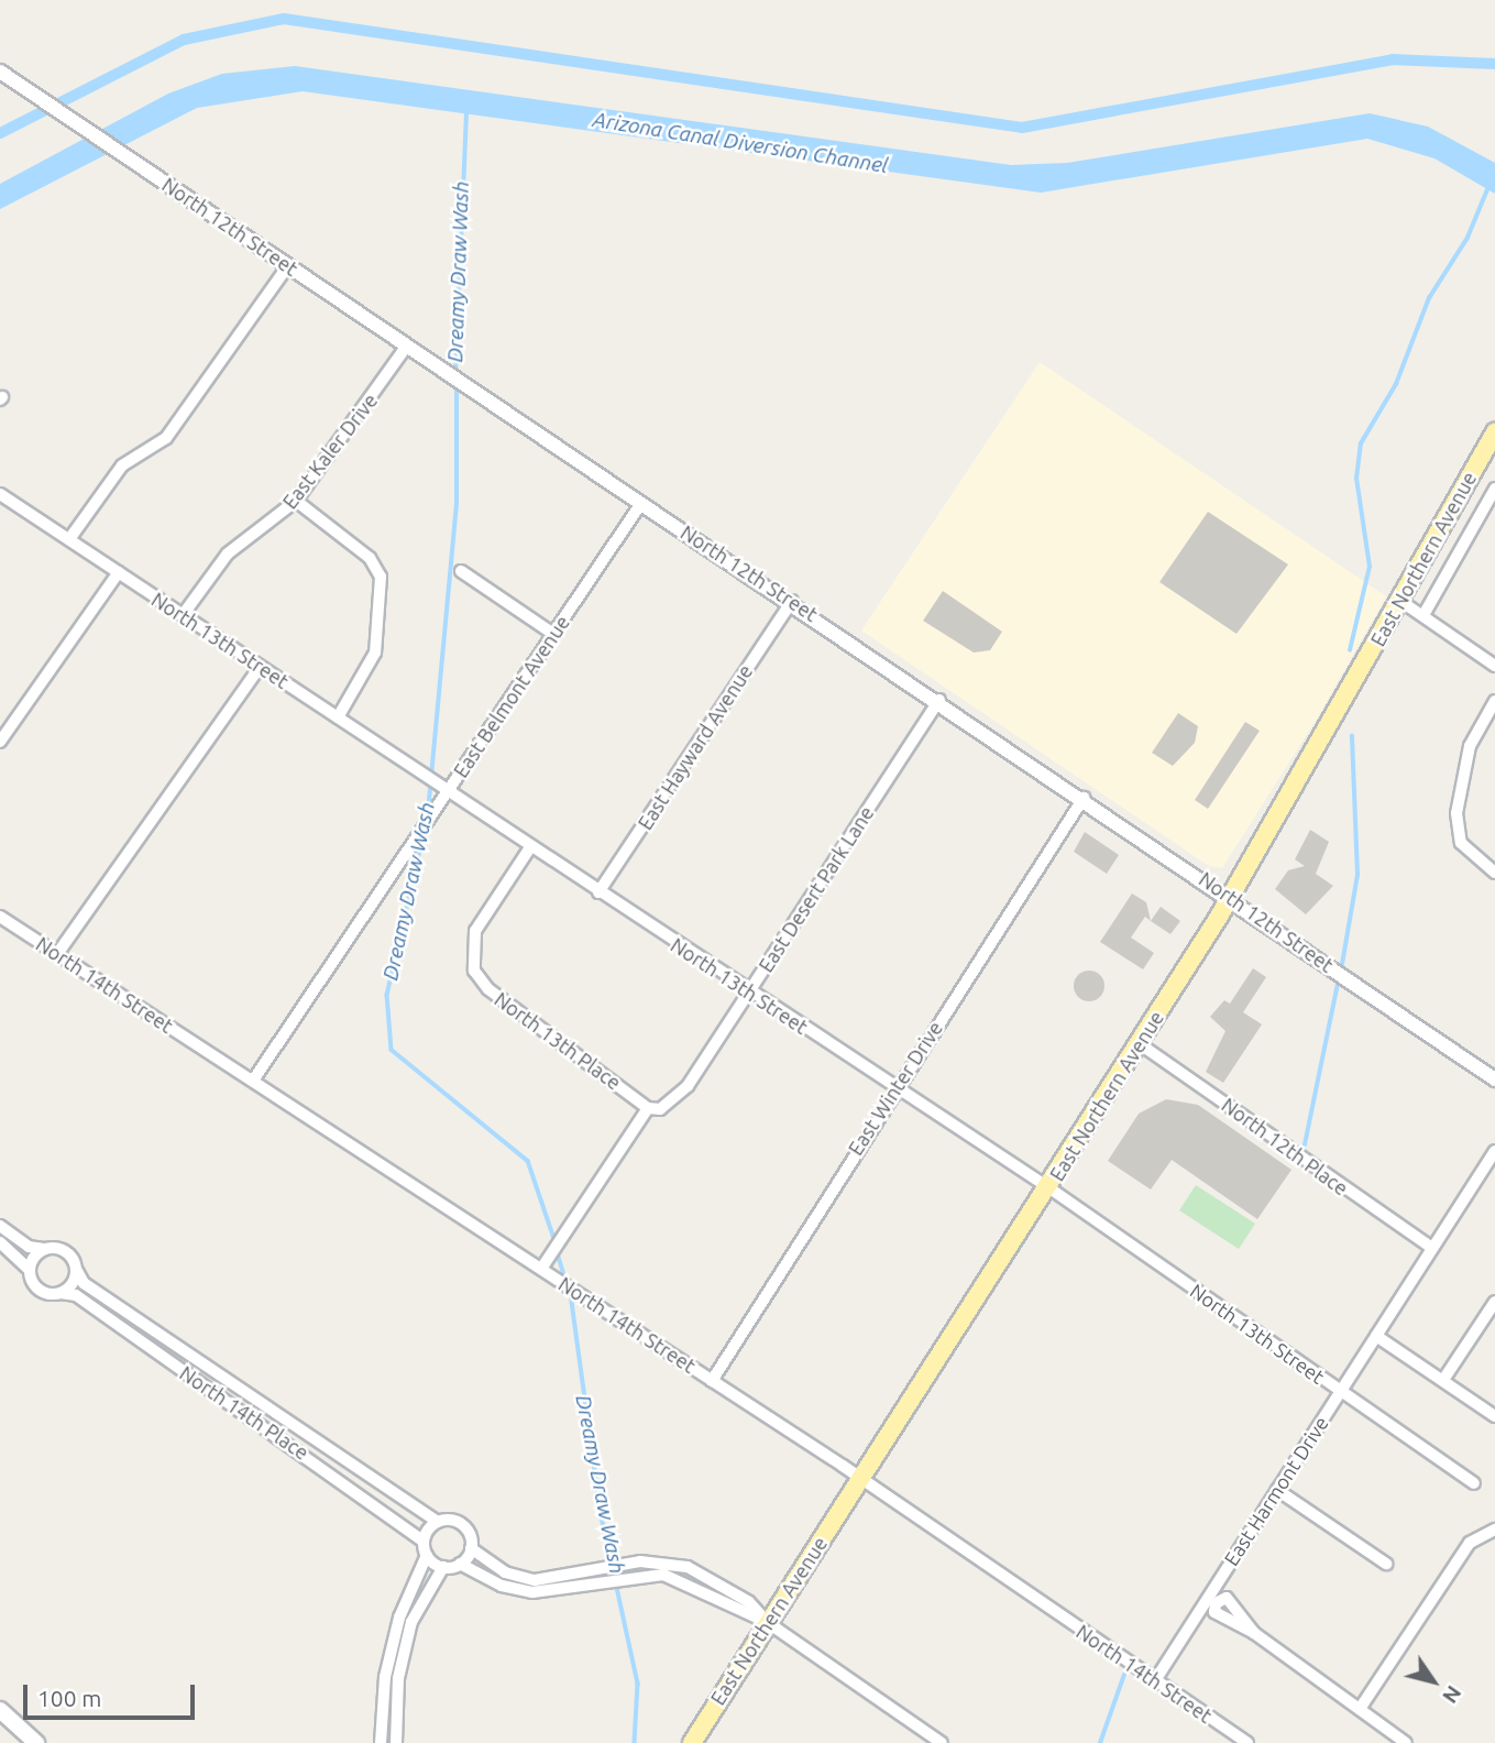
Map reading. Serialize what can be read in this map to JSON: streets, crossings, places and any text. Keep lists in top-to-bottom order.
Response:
{
  "streets": {
    "main road": ["East Northern Avenue"],
    "street": [
      "North 12th Street",
      "East Kaler Drive",
      "North 13th Street",
      "East Belmont Avenue",
      "East Hayward Avenue",
      "East Desert Park Lane",
      "North 14th Street",
      "North 13th Place",
      "East Winter Drive",
      "North 12th Place",
      "North 14th Place",
      "East Harmont Drive"
    ]
  },
  "crossings": [
    ["North 12th Street", "East Kaler Drive"],
    ["North 12th Street", "East Northern Avenue"],
    ["North 12th Street", "East Belmont Avenue"],
    ["North 12th Street", "East Hayward Avenue"],
    ["North 12th Street", "East Desert Park Lane"],
    ["North 12th Street", "East Winter Drive"],
    ["East Kaler Drive", "North 13th Street"],
    ["East Northern Avenue", "North 13th Street"],
    ["East Northern Avenue", "North 14th Street"],
    ["East Northern Avenue", "North 12th Place"],
    ["East Northern Avenue", "North 14th Place"],
    ["North 13th Street", "East Belmont Avenue"],
    ["North 13th Street", "East Hayward Avenue"],
    ["North 13th Street", "East Desert Park Lane"],
    ["North 13th Street", "North 13th Place"],
    ["North 13th Street", "East Winter Drive"],
    ["North 13th Street", "East Harmont Drive"],
    ["East Belmont Avenue", "North 14th Street"],
    ["East Desert Park Lane", "North 14th Street"],
    ["East Desert Park Lane", "North 13th Place"],
    ["North 14th Street", "East Winter Drive"],
    ["North 14th Street", "East Harmont Drive"],
    ["North 12th Place", "East Harmont Drive"]
  ],
  "water": ["Arizona Canal Diversion Channel", "Dreamy Draw Wash"],
  "scale_bar": "100 m",
  "north": "bottom right"
}
